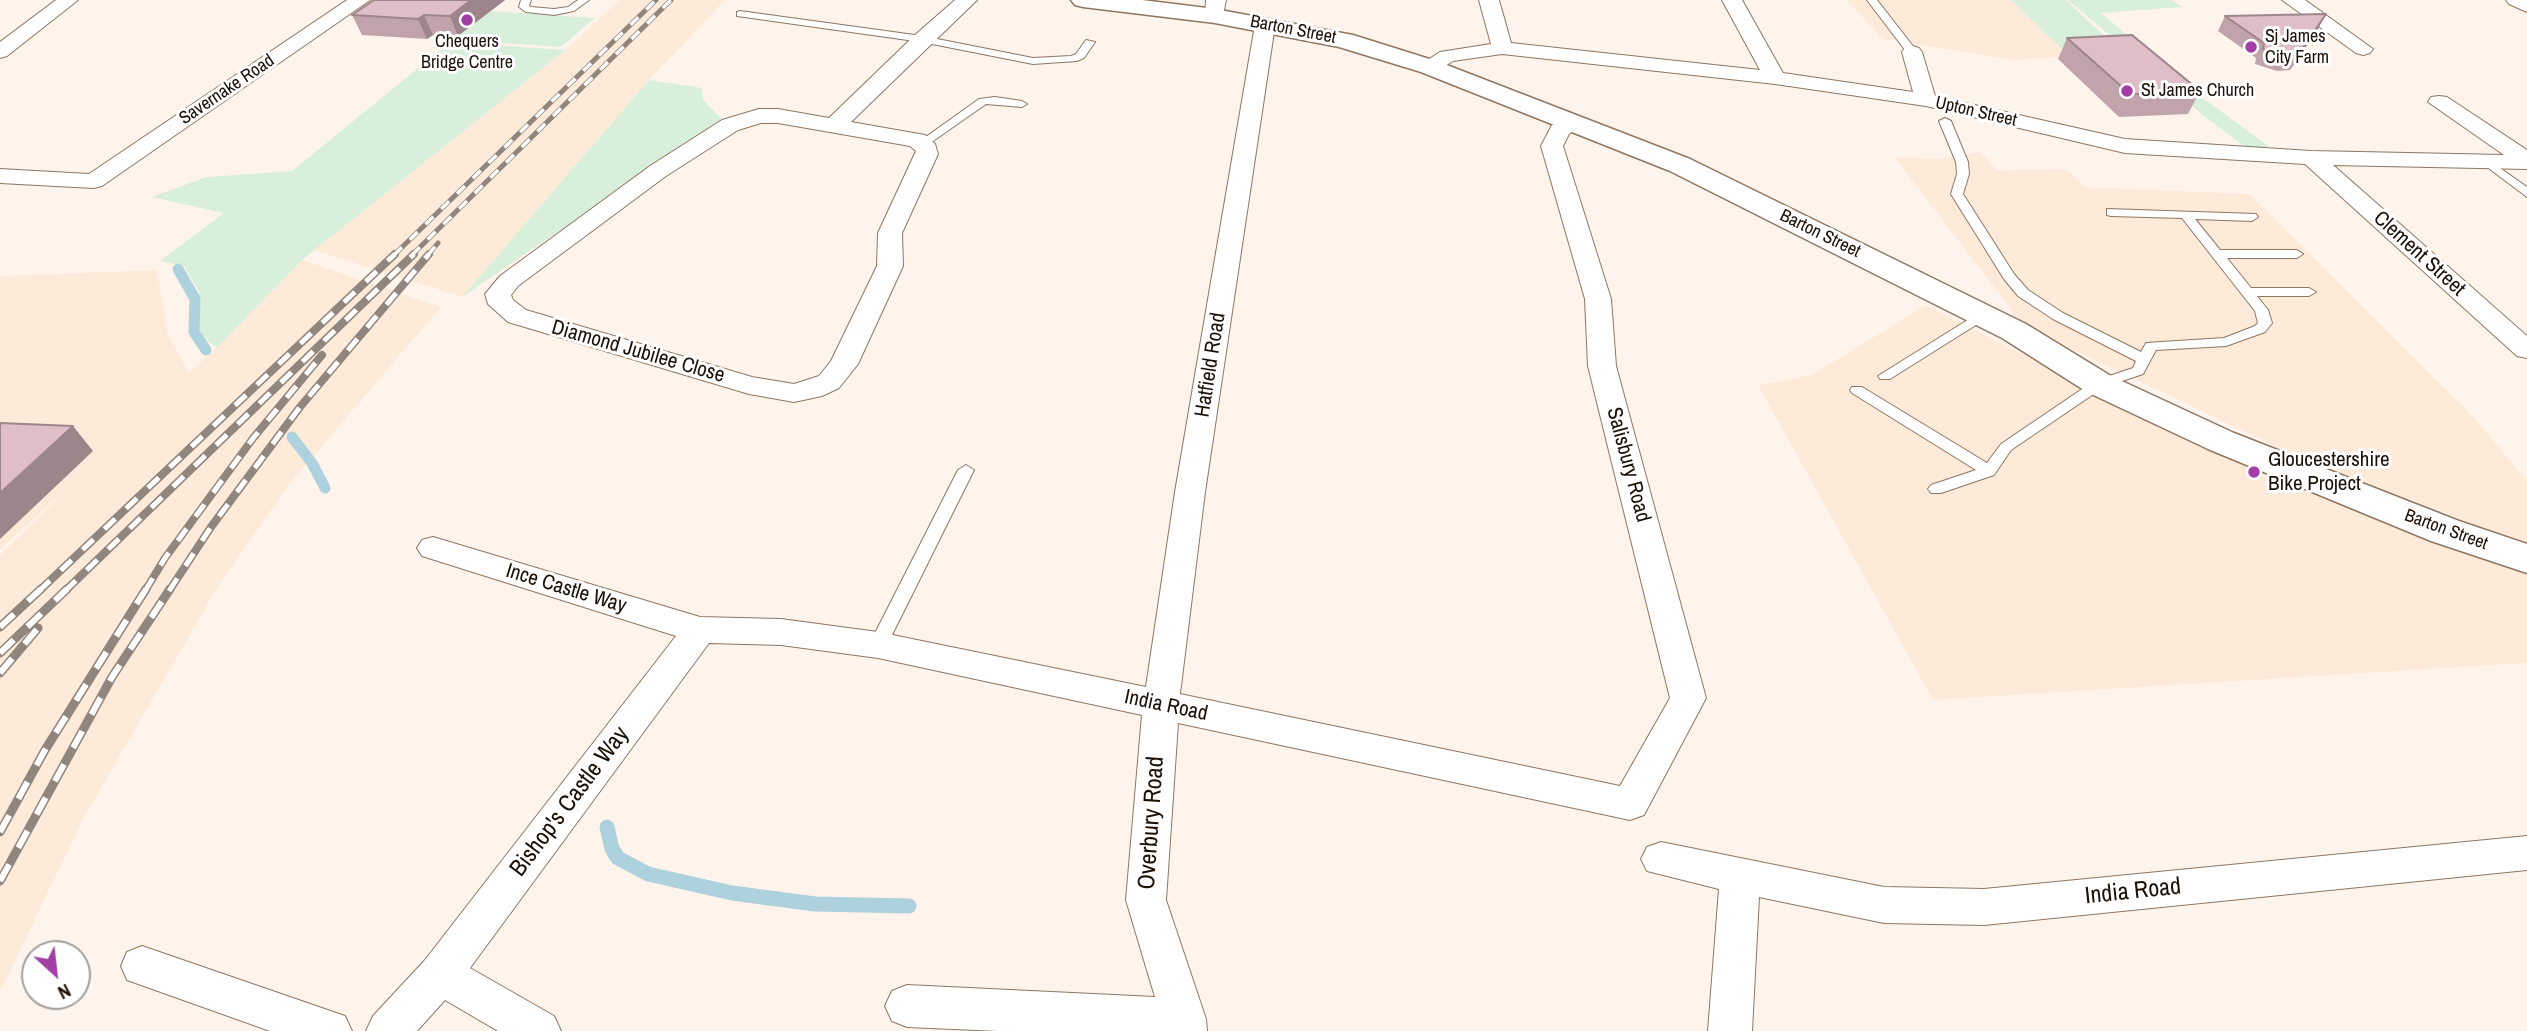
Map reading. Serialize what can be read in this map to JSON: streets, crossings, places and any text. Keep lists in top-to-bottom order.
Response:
{
  "streets": {
    "main road": ["Barton Street"],
    "street": [
      "Savernake Road",
      "Upton Street",
      "Clement Street",
      "Diamond Jubilee Close",
      "Hatfield Road",
      "Salisbury Road",
      "Ince Castle Way",
      "India Road",
      "Bishop's Castle Way",
      "Overbury Road"
    ]
  },
  "crossings": [
    ["Barton Street", "Upton Street"],
    ["Barton Street", "Hatfield Road"],
    ["Barton Street", "Salisbury Road"],
    ["Upton Street", "Clement Street"],
    ["Hatfield Road", "India Road"],
    ["Hatfield Road", "Overbury Road"],
    ["Salisbury Road", "India Road"],
    ["Ince Castle Way", "India Road"],
    ["Ince Castle Way", "Bishop's Castle Way"],
    ["India Road", "Bishop's Castle Way"],
    ["India Road", "Overbury Road"]
  ],
  "places": [
    "Chequers Bridge Centre",
    "Sj James City Farm",
    "St James Church",
    "Gloucestershire Bike Project"
  ],
  "north": "bottom right"
}
